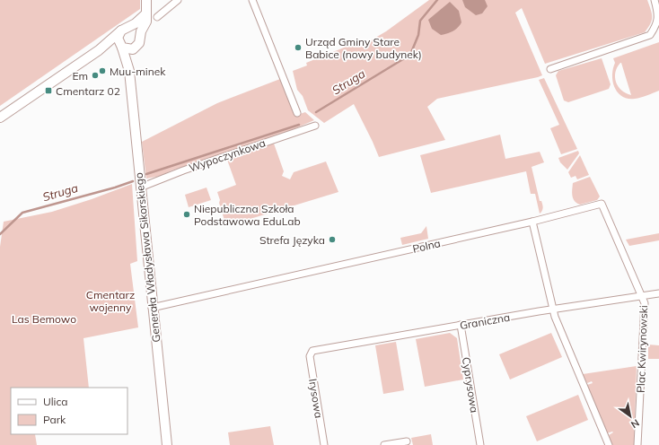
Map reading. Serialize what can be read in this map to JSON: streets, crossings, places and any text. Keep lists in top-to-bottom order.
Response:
{
  "streets": {
    "main road": ["Generała Władysława Sikorskiego"],
    "street": [
      "Wypoczynkowa",
      "Polna",
      "Graniczna",
      "Plac Kwirynowski",
      "Cyprysowa",
      "Irysowa"
    ]
  },
  "crossings": [
    ["Wypoczynkowa", "Generała Władysława Sikorskiego"],
    ["Polna", "Generała Władysława Sikorskiego"],
    ["Polna", "Graniczna"],
    ["Polna", "Plac Kwirynowski"],
    ["Graniczna", "Plac Kwirynowski"],
    ["Graniczna", "Cyprysowa"],
    ["Graniczna", "Irysowa"]
  ],
  "water": ["Struga"],
  "parks": ["Cmentarz wojenny", "Las Bemowo"],
  "places": {
    "other": [
      "Urząd Gminy Stare Babice (nowy budynek)",
      "Muu-minek",
      "Em",
      "Niepubliczna Szkoła Podstawowa EduLab",
      "Strefa Języka"
    ],
    "transit": ["Cmentarz 02"]
  },
  "legend": ["Ulica", "Park"],
  "north": "bottom right"
}
